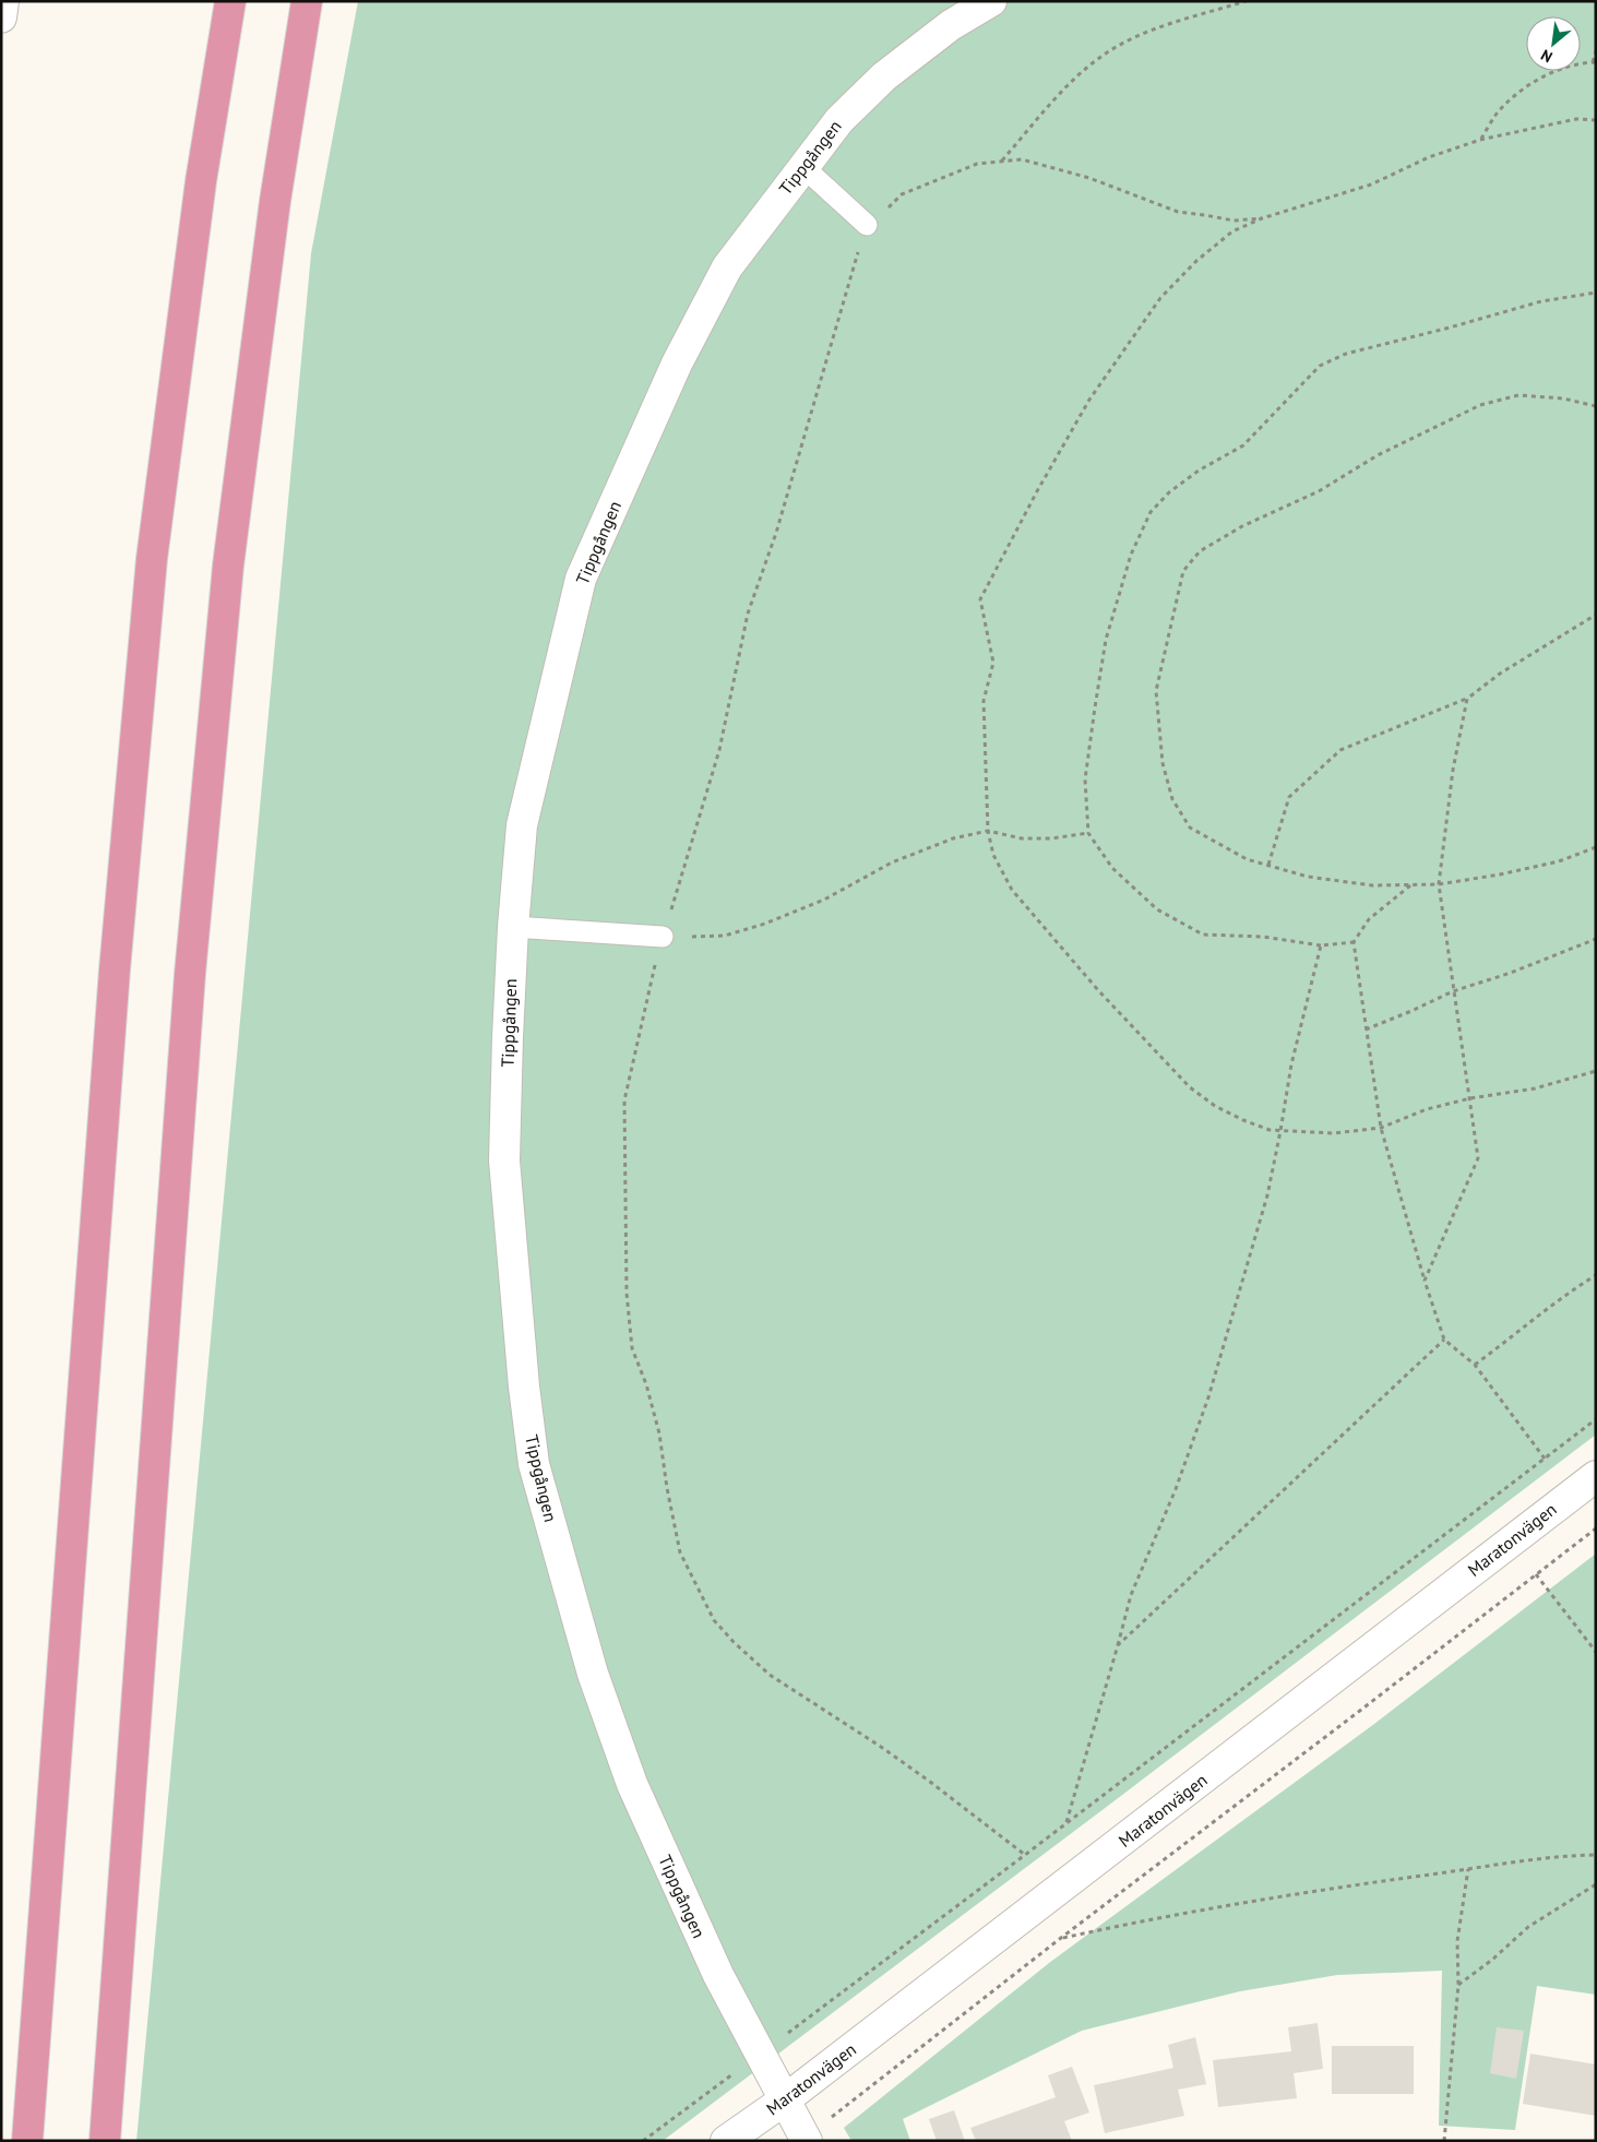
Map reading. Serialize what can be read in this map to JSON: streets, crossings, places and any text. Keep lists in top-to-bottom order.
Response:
{
  "streets": {
    "street": ["Tippgången", "Maratonvägen"]
  },
  "crossings": [
    ["Tippgången", "Maratonvägen"]
  ],
  "north": "bottom left"
}
